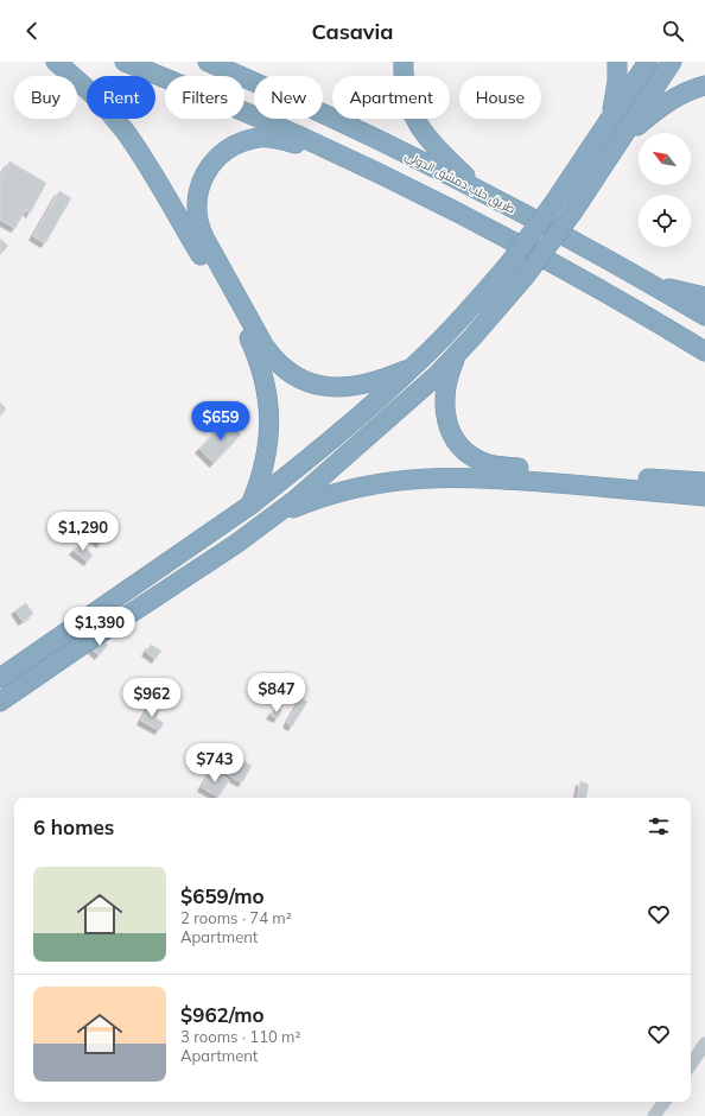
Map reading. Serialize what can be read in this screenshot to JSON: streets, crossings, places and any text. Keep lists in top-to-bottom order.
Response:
{
  "streets": {
    "highway": ["طريق حلب دمشق الدولي"]
  },
  "north": "top left",
  "page": {
    "header": "Casavia",
    "chip": [
      "Buy",
      "Rent",
      "Filters",
      "New",
      "Apartment",
      "House"
    ],
    "price": [
      "$659",
      "$1,290",
      "$1,390",
      "$847",
      "$962",
      "$743"
    ],
    "heading": "6 homes",
    "list": [
      {
        "name": "$659/mo",
        "note": "2 rooms · 74 m² · Apartment"
      },
      {
        "name": "$962/mo",
        "note": "3 rooms · 110 m² · Apartment"
      }
    ]
  }
}
